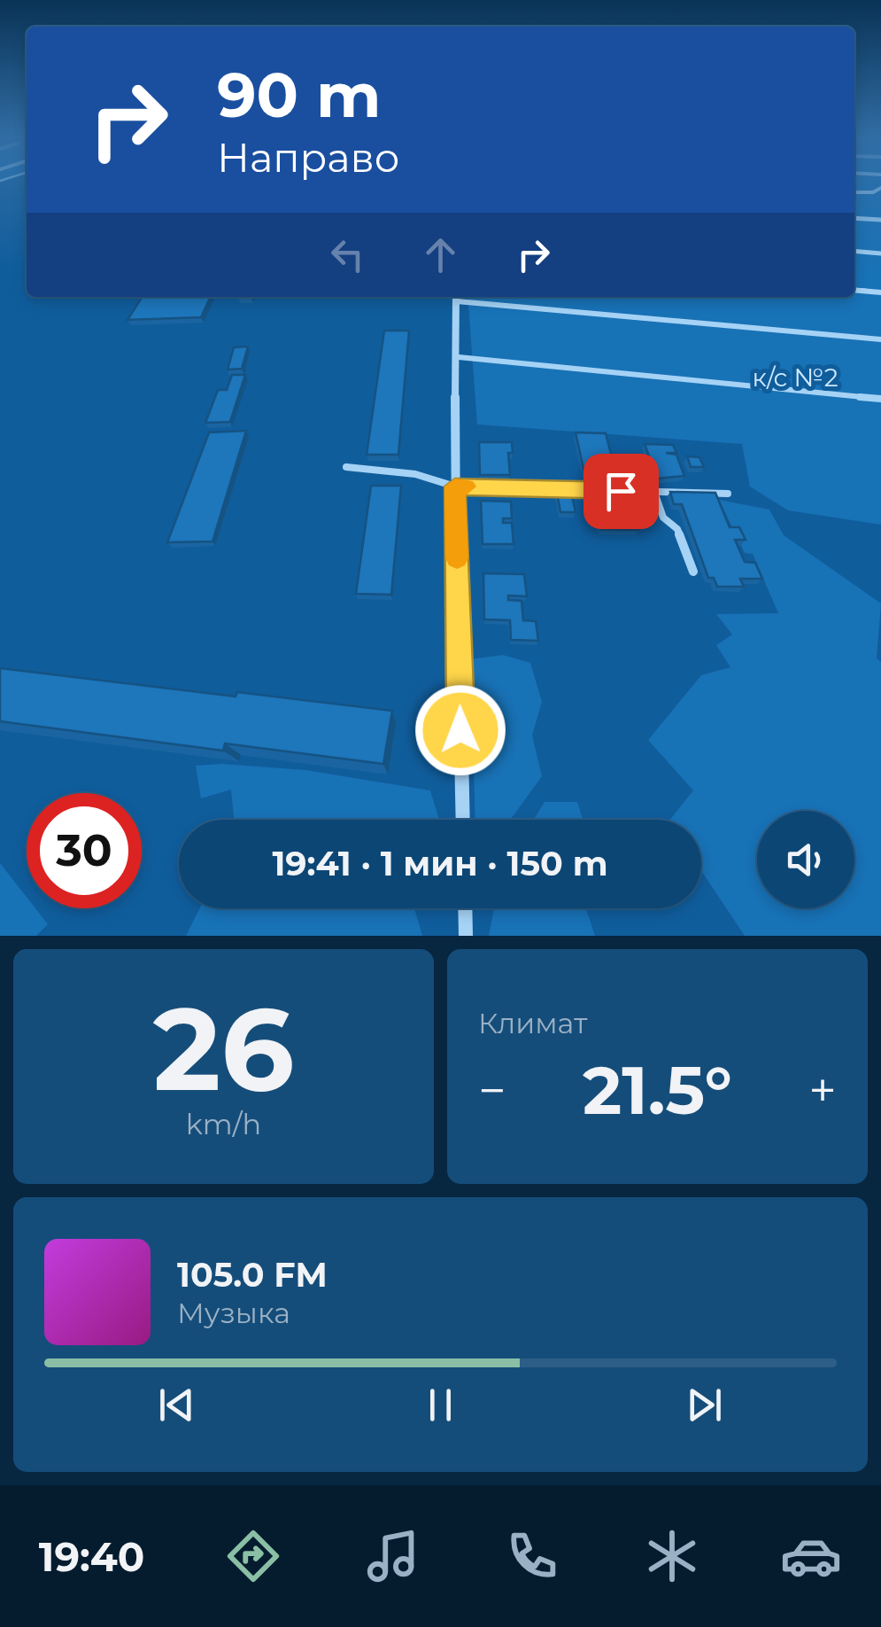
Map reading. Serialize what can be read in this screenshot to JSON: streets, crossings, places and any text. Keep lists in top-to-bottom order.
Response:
{
  "parks": ["к/с №2"],
  "page": {
    "turn": ["90 m", "Направо"],
    "limit": "30",
    "trip": "19:41 · 1 мин · 150 m",
    "tile": [
      ["26", "km/h"],
      "Климат"
    ],
    "heat": ["−", "21.5°", "+"],
    "song": ["105.0 FM", "Музыка"],
    "tabs": "19:40"
  }
}
